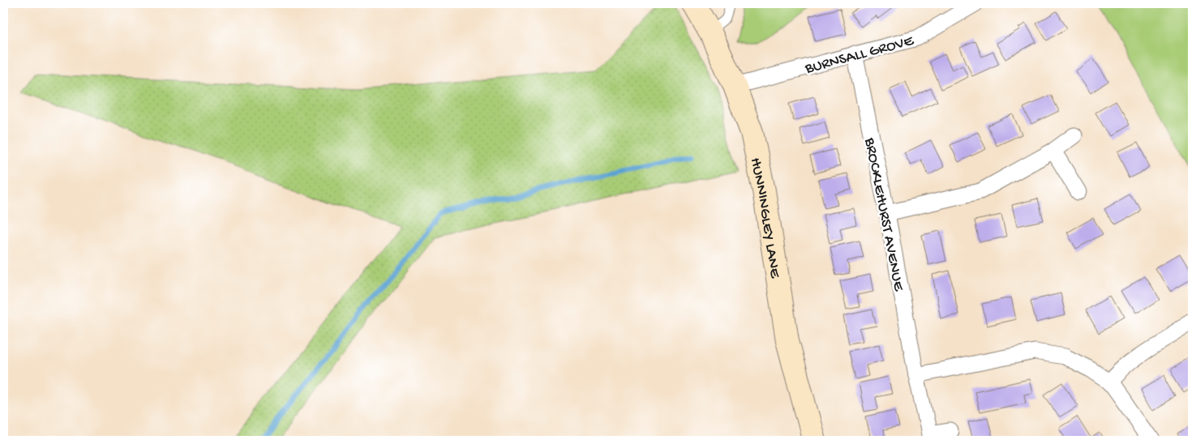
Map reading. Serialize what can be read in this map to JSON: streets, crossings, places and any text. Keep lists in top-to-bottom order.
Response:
{
  "streets": {
    "main road": ["HUNNINGLEY LANE"],
    "street": ["BURNSALL GROVE", "BROCKLEHURST AVENUE"]
  },
  "crossings": [
    ["BURNSALL GROVE", "BROCKLEHURST AVENUE"],
    ["BURNSALL GROVE", "HUNNINGLEY LANE"]
  ]
}
